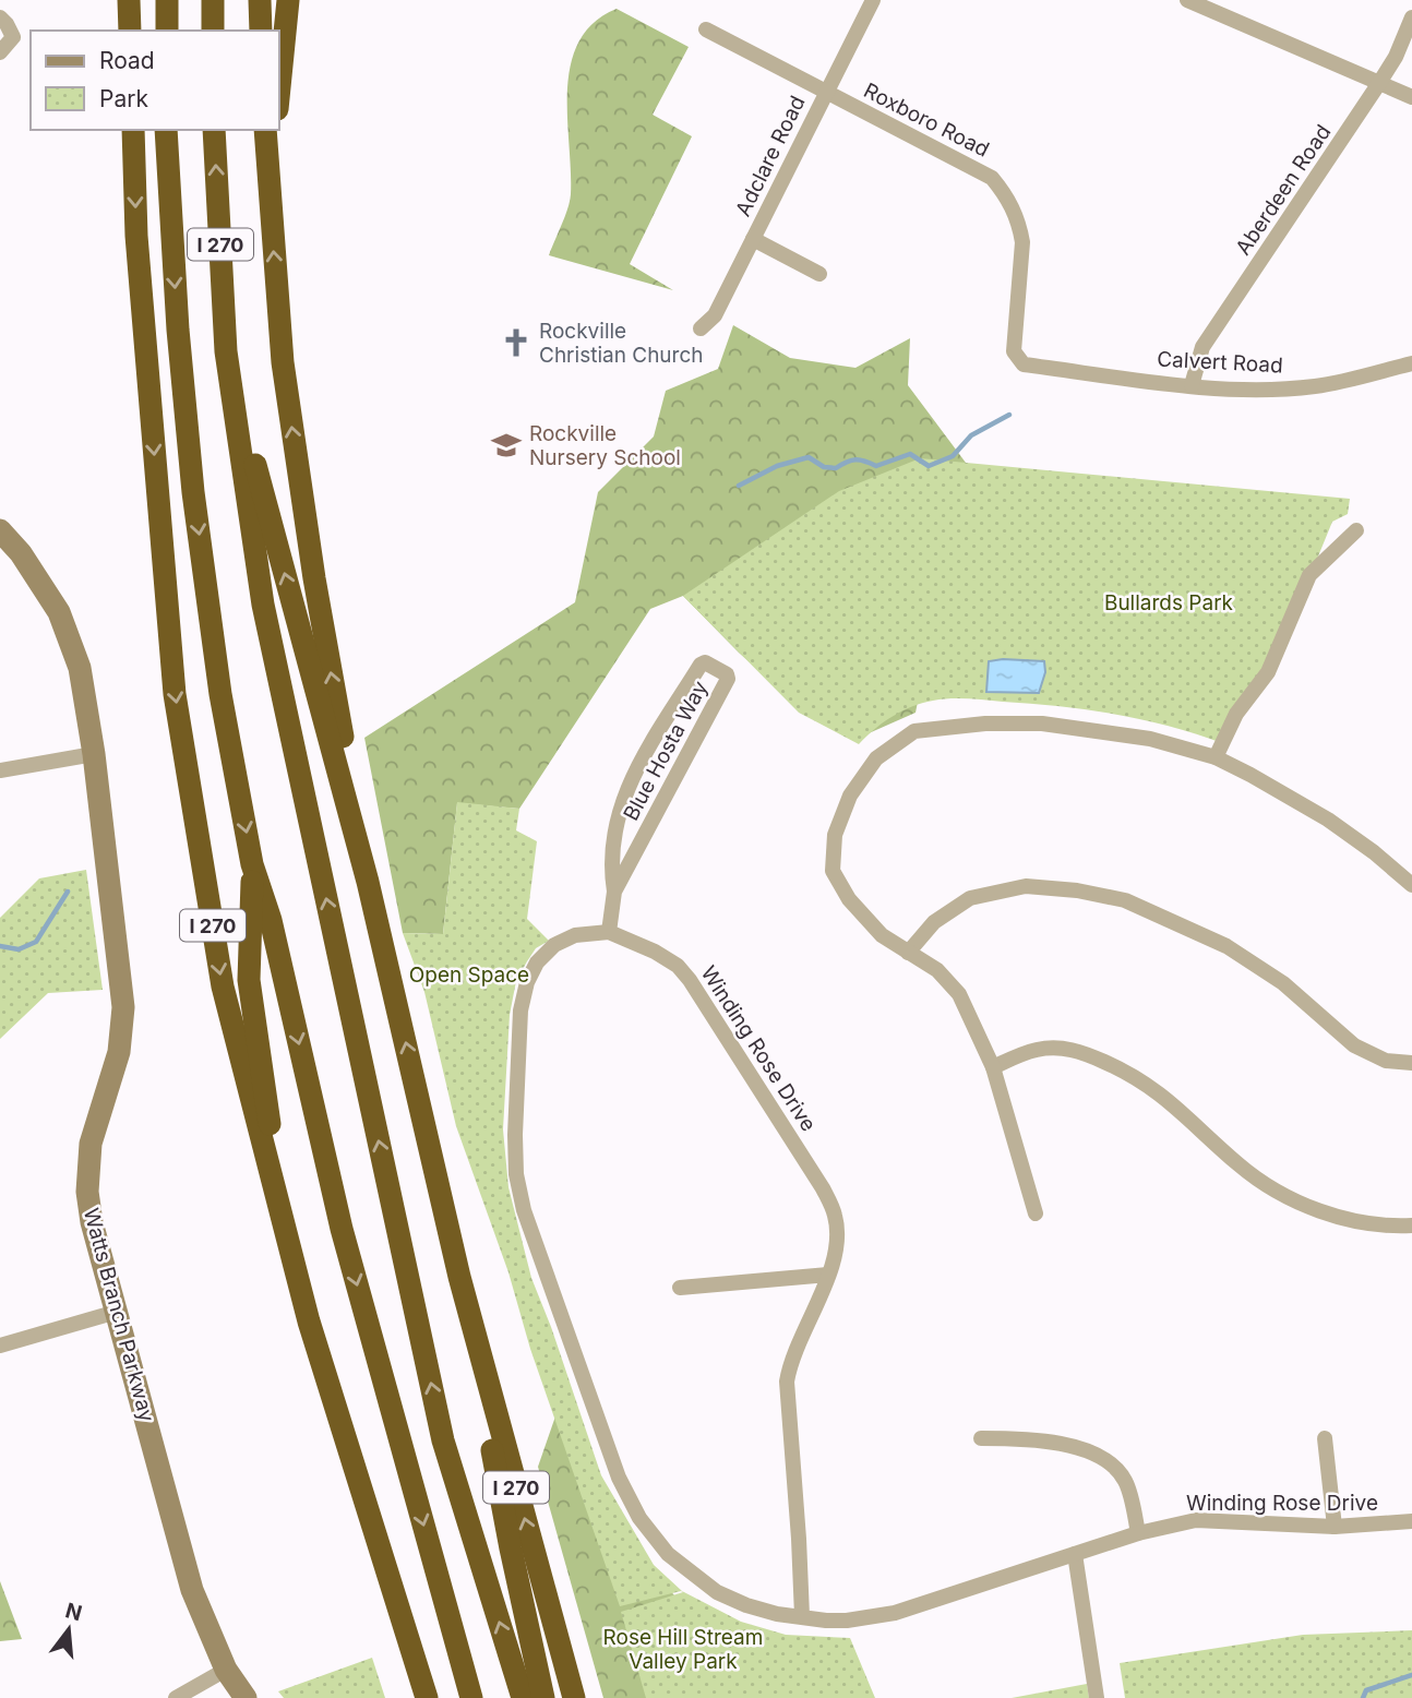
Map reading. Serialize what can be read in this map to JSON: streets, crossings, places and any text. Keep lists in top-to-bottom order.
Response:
{
  "streets": {
    "highway": ["I 270"],
    "street": [
      "Roxboro Road",
      "Adclare Road",
      "Aberdeen Road",
      "Calvert Road",
      "Blue Hosta Way",
      "Winding Rose Drive",
      "Watts Branch Parkway"
    ]
  },
  "crossings": [
    ["Roxboro Road", "Adclare Road"],
    ["Roxboro Road", "Calvert Road"],
    ["Aberdeen Road", "Calvert Road"],
    ["Blue Hosta Way", "Winding Rose Drive"]
  ],
  "parks": ["Bullards Park", "Open Space", "Rose Hill Stream Valley Park"],
  "places": {
    "church": ["Rockville Christian Church"],
    "school or university": ["Rockville Nursery School"]
  },
  "legend": ["Road", "Park"],
  "north": "top"
}
